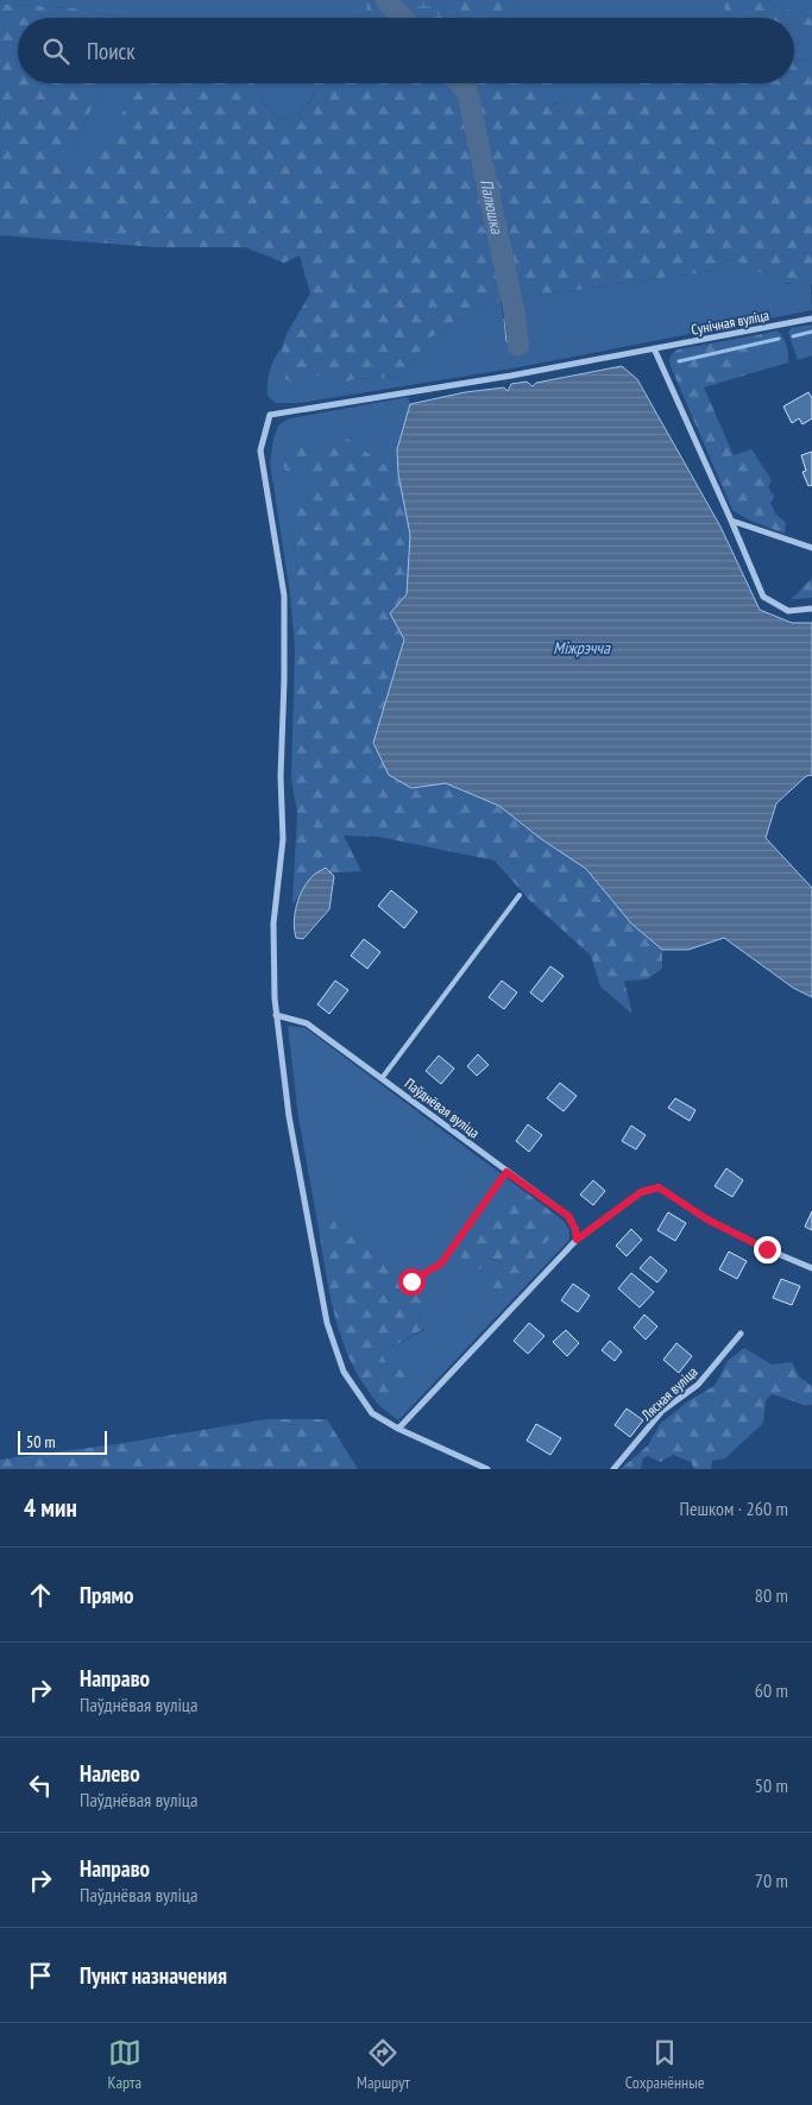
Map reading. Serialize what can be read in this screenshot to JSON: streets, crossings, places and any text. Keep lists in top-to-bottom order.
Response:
{
  "streets": {
    "street": ["Сунічная вуліца", "Паўднёвая вуліца", "Лясная вуліца"]
  },
  "crossings": [
    ["Сунічная вуліца", "Паўднёвая вуліца"]
  ],
  "water": ["Палюшка", "Міжрэчча"],
  "scale_bar": "50 m",
  "page": {
    "search": "Поиск",
    "scale": "50 m",
    "heading": ["4 мин", "Пешком · 260 m"],
    "list": [
      ["Прямо", "80 m"],
      ["Направо", "Паўднёвая вуліца", "60 m"],
      ["Налево", "Паўднёвая вуліца", "50 m"],
      ["Направо", "Паўднёвая вуліца", "70 m"],
      "Пункт назначения"
    ],
    "nav": ["Карта", "Маршрут", "Сохранённые"]
  }
}
